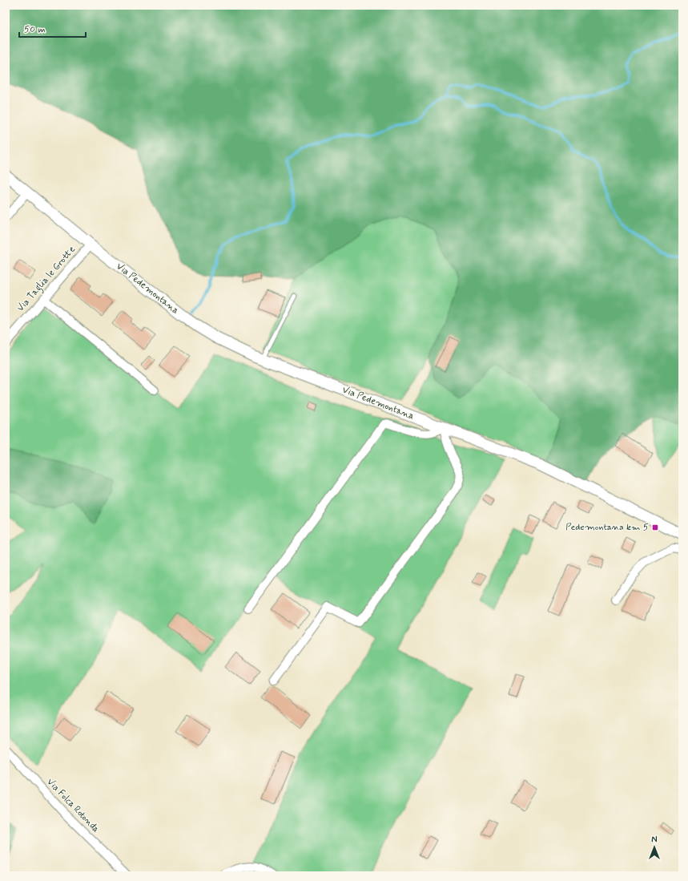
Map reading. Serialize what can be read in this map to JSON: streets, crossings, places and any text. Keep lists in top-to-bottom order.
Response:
{
  "streets": {
    "street": ["Via Taglia le Grotte", "Via Pedemontana", "Via Folca Rotonda"]
  },
  "crossings": [
    ["Via Taglia le Grotte", "Via Pedemontana"]
  ],
  "places": {
    "transit": ["Pedemontana km 5"]
  },
  "scale_bar": "50 m",
  "north": "top"
}
